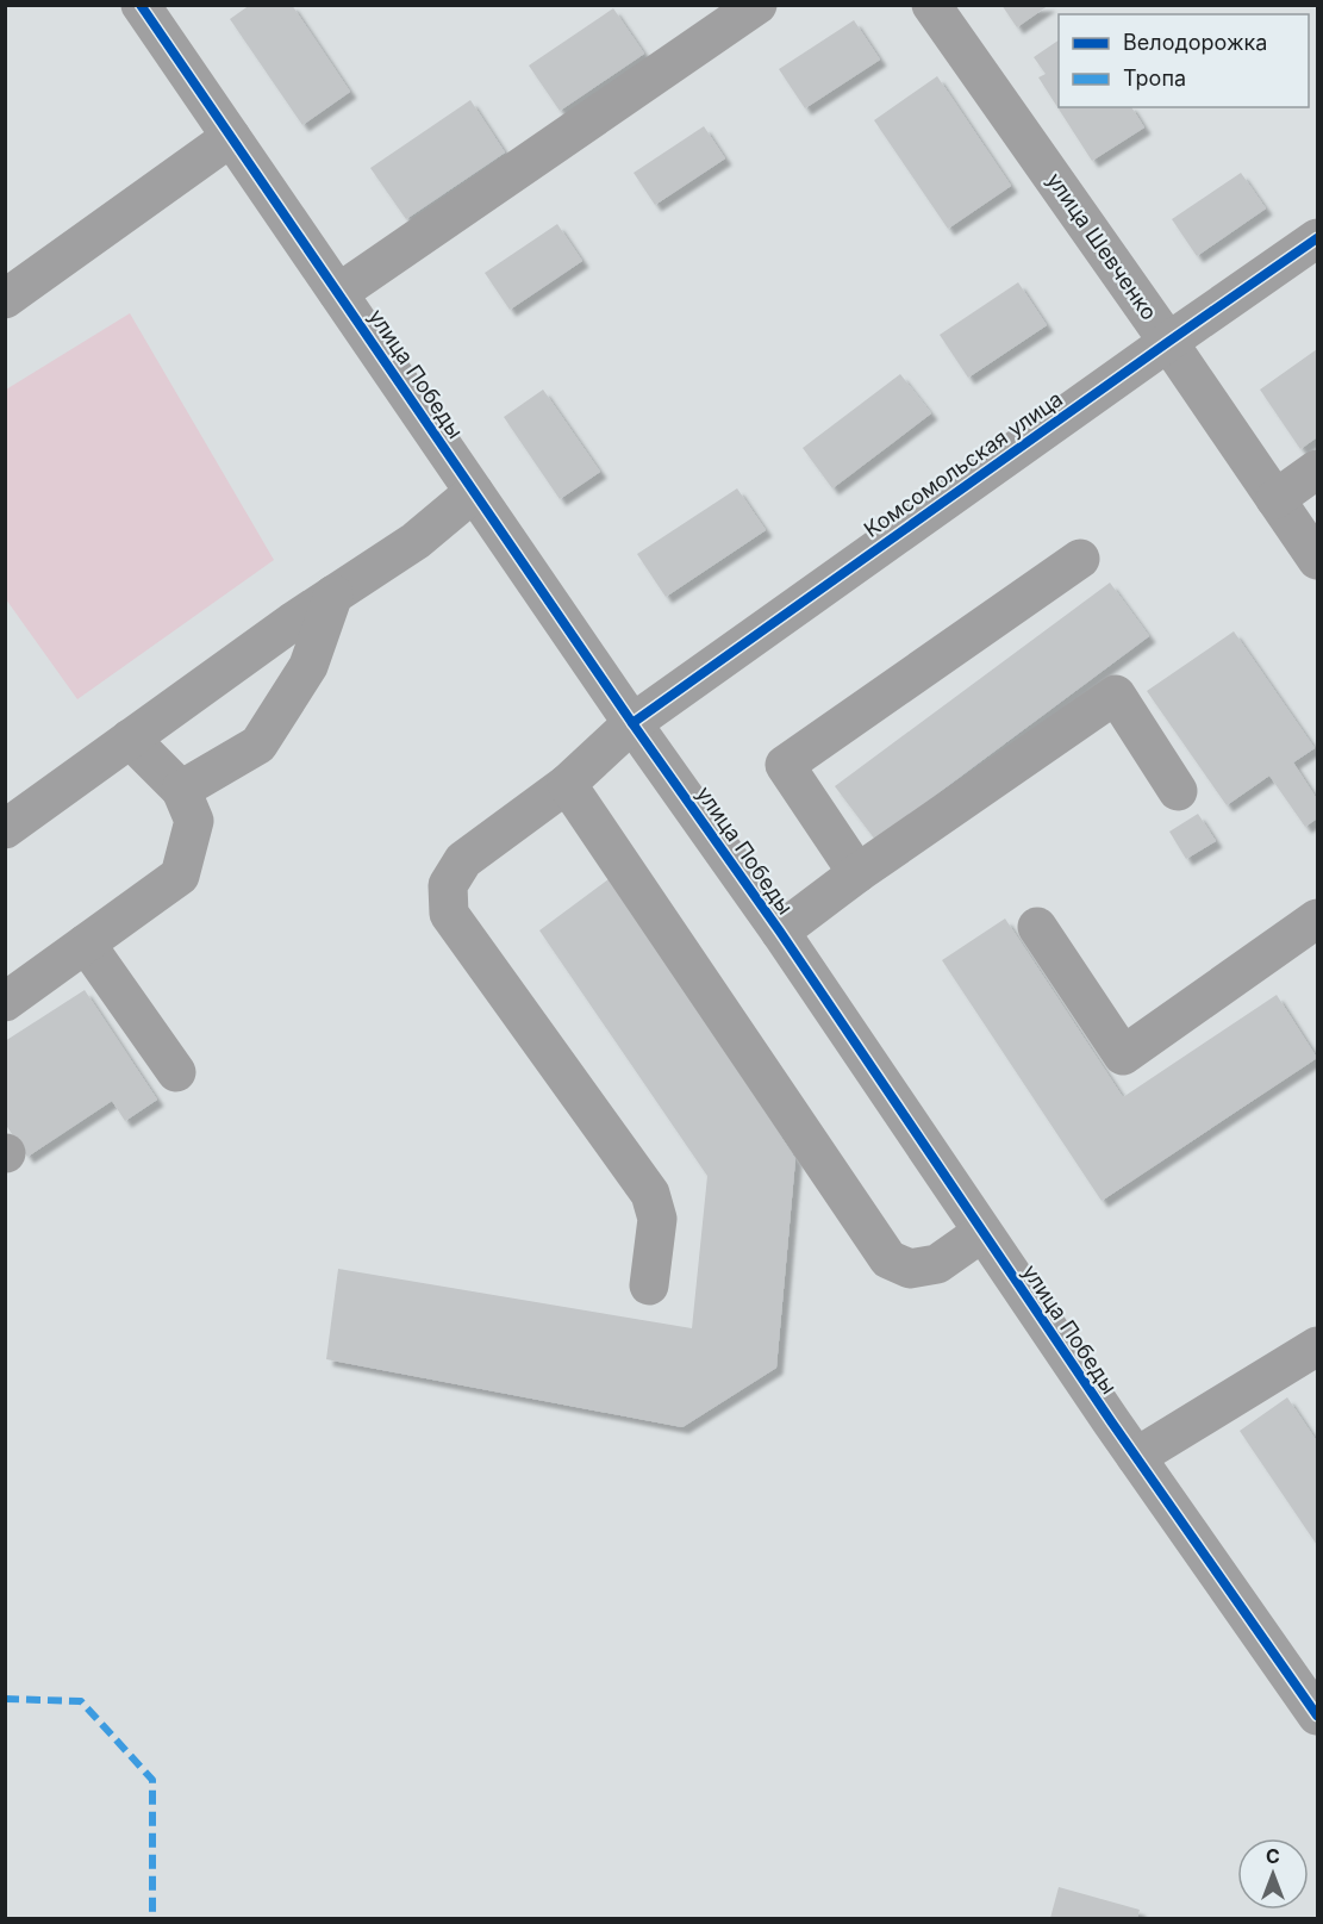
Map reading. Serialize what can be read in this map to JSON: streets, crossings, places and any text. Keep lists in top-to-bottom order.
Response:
{
  "streets": {
    "street": ["улица Шевченко", "улица Победы", "Комсомольская улица"]
  },
  "crossings": [
    ["улица Шевченко", "Комсомольская улица"],
    ["улица Победы", "Комсомольская улица"]
  ],
  "legend": ["Велодорожка", "Тропа"],
  "north": "top"
}
